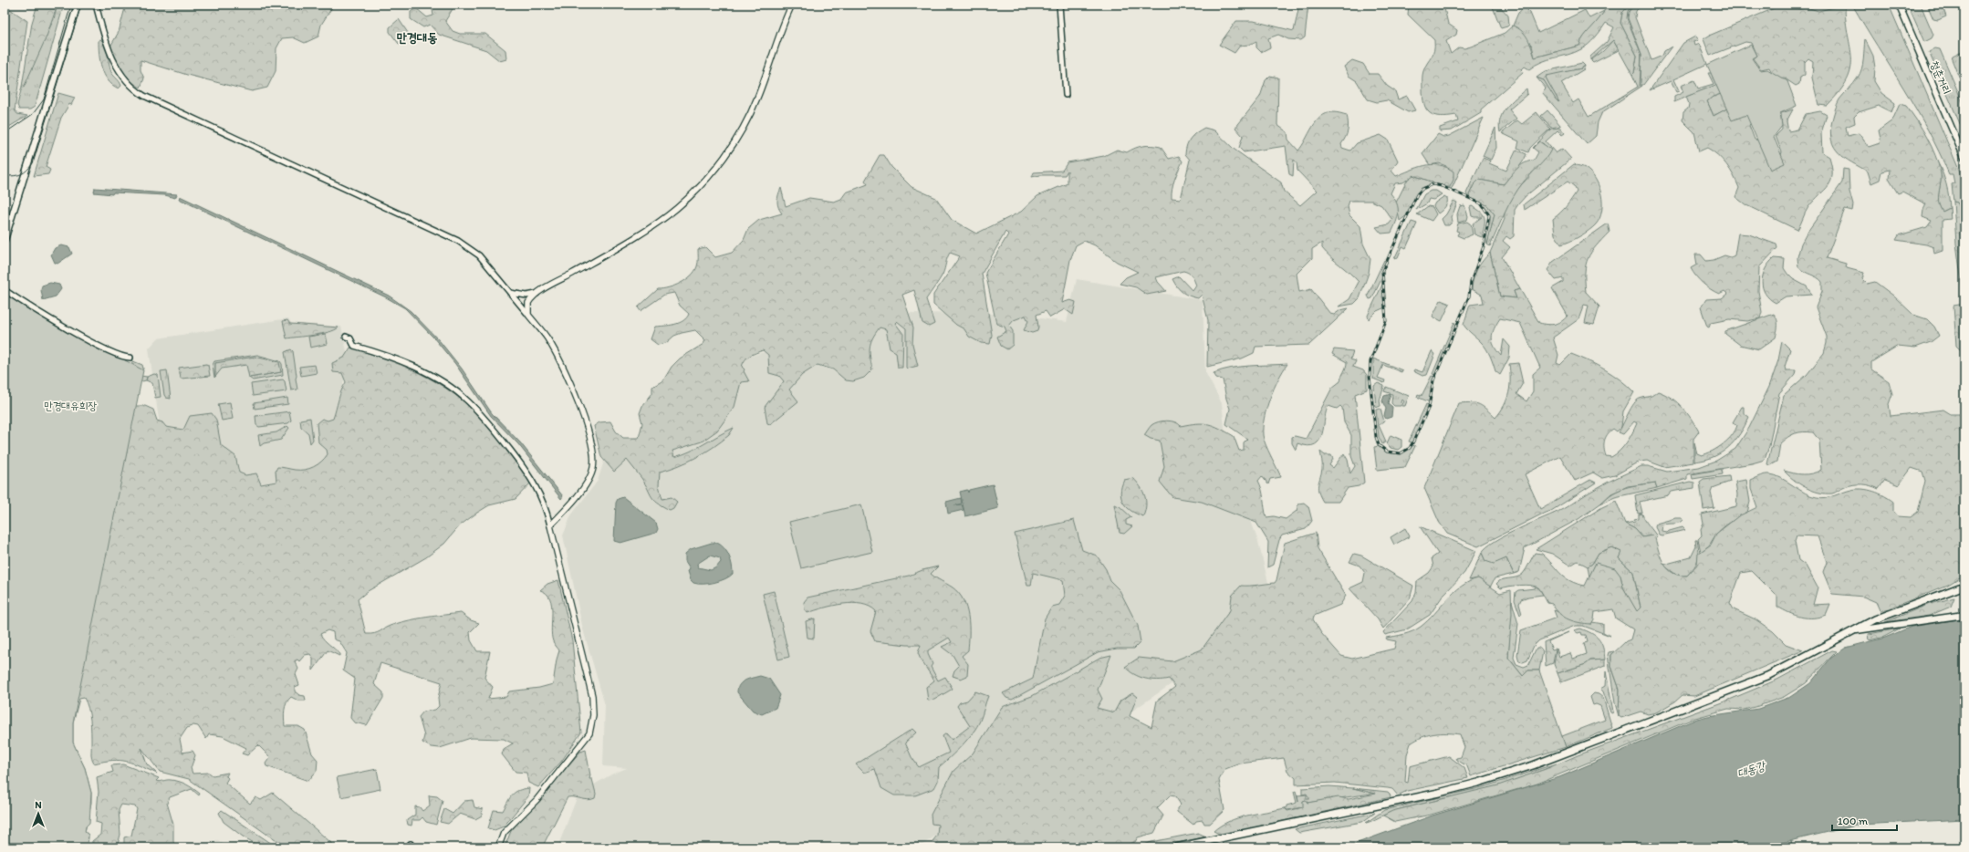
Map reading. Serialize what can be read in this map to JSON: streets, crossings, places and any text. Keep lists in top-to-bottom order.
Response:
{
  "streets": {
    "main road": ["청춘거리"]
  },
  "districts": ["만경대동"],
  "water": ["대동강"],
  "parks": ["만경대유희장"],
  "scale_bar": "100 m",
  "north": "top"
}
